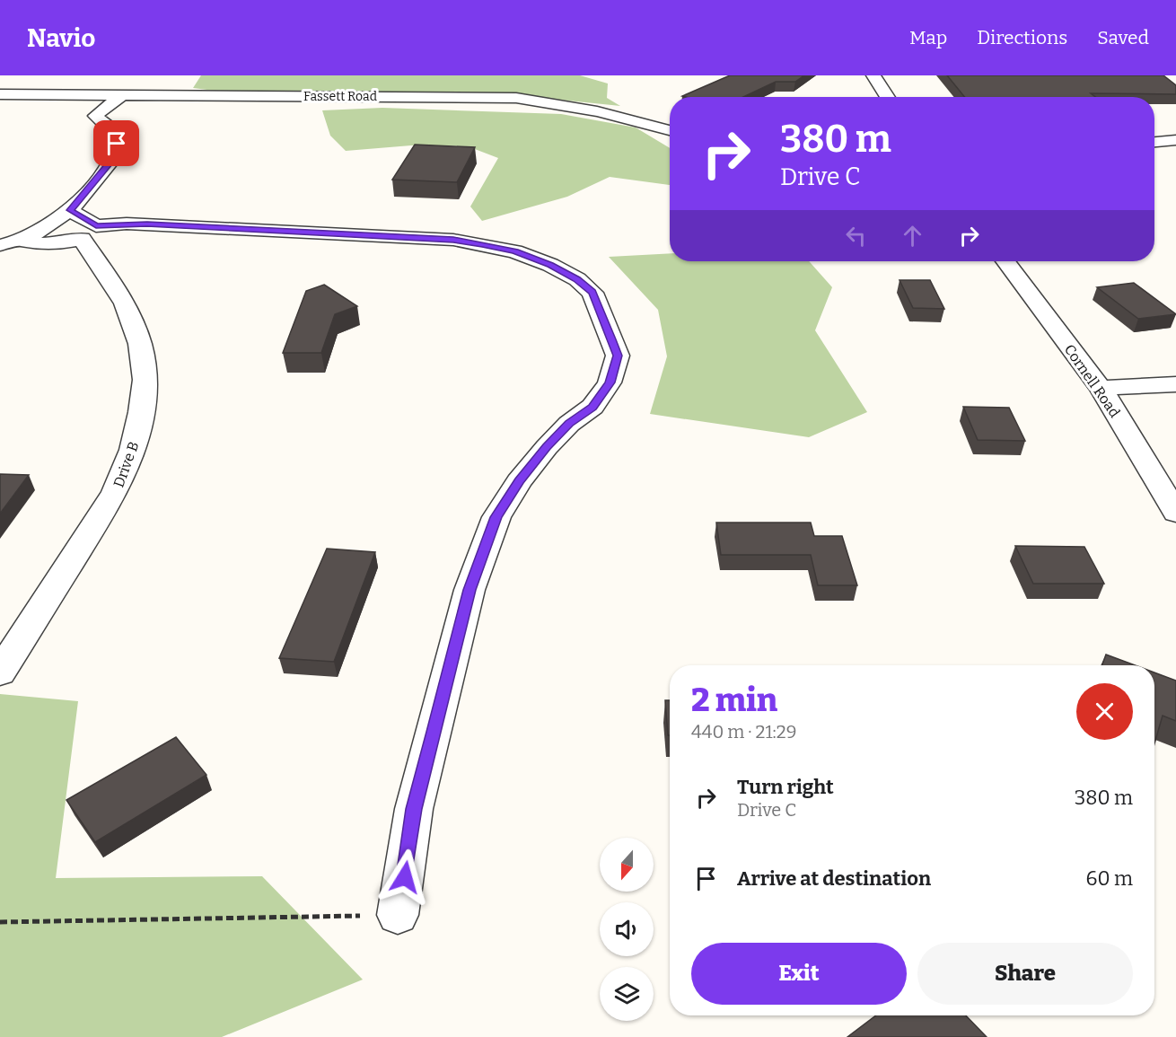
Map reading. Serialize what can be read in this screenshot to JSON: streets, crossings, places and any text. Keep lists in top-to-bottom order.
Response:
{
  "streets": {
    "street": ["Fassett Road", "Cornell Road", "Drive B"]
  },
  "north": "bottom",
  "page": {
    "header": "Navio",
    "nav": ["Map", "Directions", "Saved"],
    "turn": ["380 m", "Drive C"],
    "heading": ["2 min", "440 m · 21:29"],
    "list": [
      {
        "name": "Turn right",
        "note": "Drive C",
        "value": "380 m"
      },
      {
        "name": "Arrive at destination",
        "value": "60 m"
      }
    ],
    "buttons": ["Exit", "Share"]
  }
}
